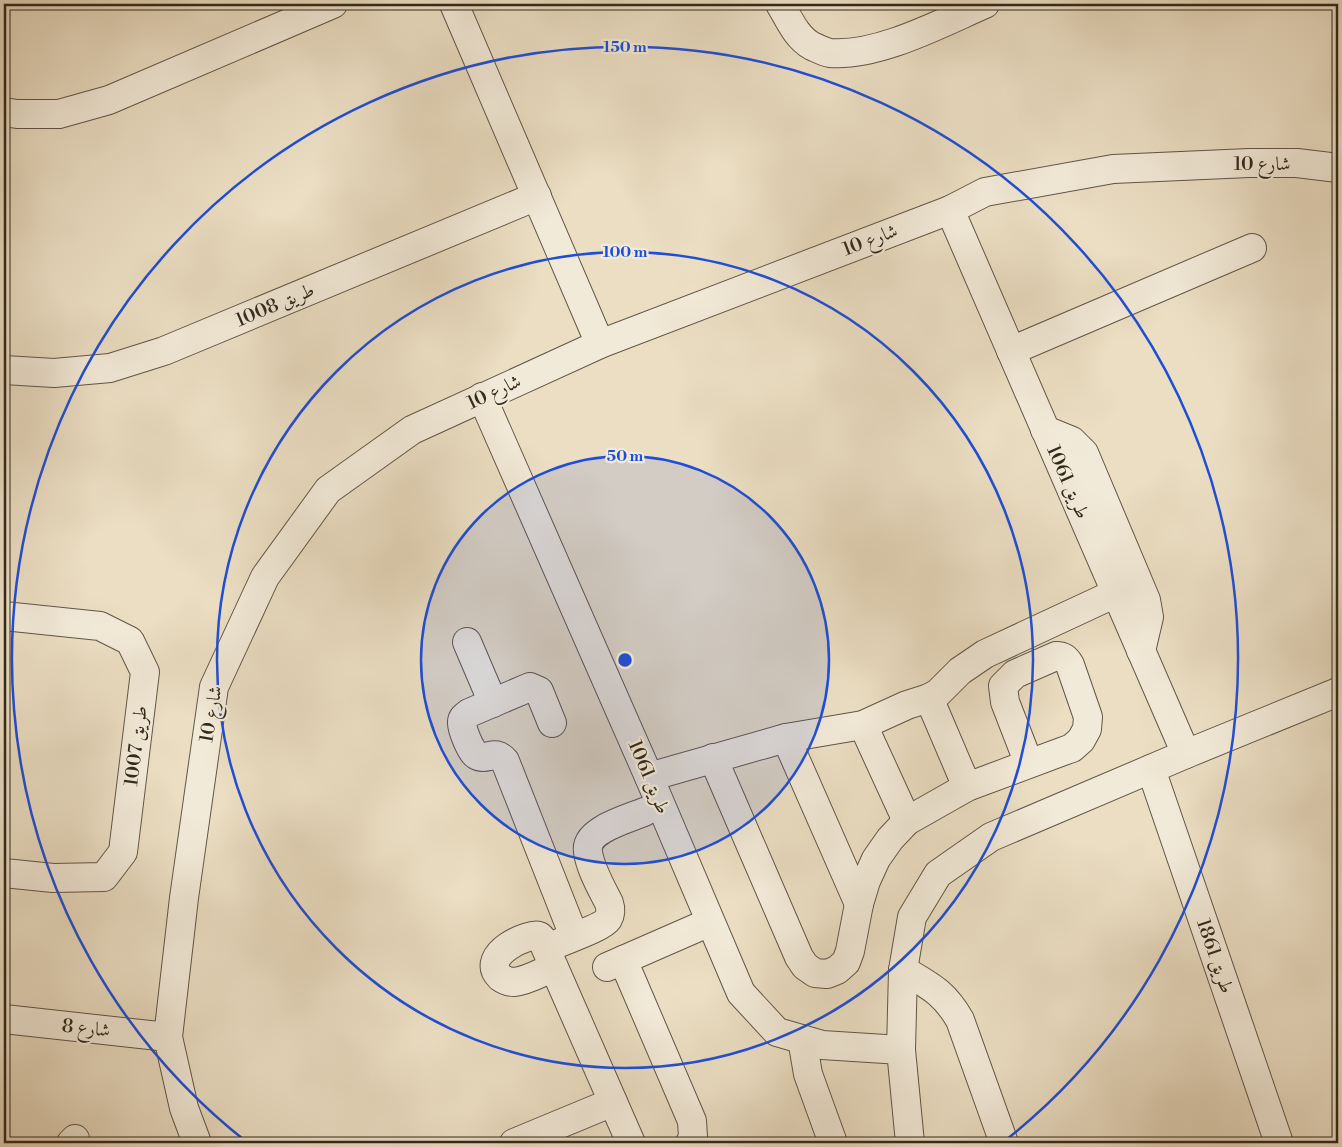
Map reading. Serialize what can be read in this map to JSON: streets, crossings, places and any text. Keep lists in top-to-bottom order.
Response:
{
  "streets": {
    "street": [
      "شارع 10",
      "طريق 1008",
      "طريق 1061",
      "طريق 1007",
      "طريق 1861",
      "شارع 8"
    ]
  },
  "crossings": [
    ["شارع 10", "طريق 1061"],
    ["شارع 10", "شارع 8"]
  ],
  "rings": ["150 m", "100 m", "50 m"]
}
